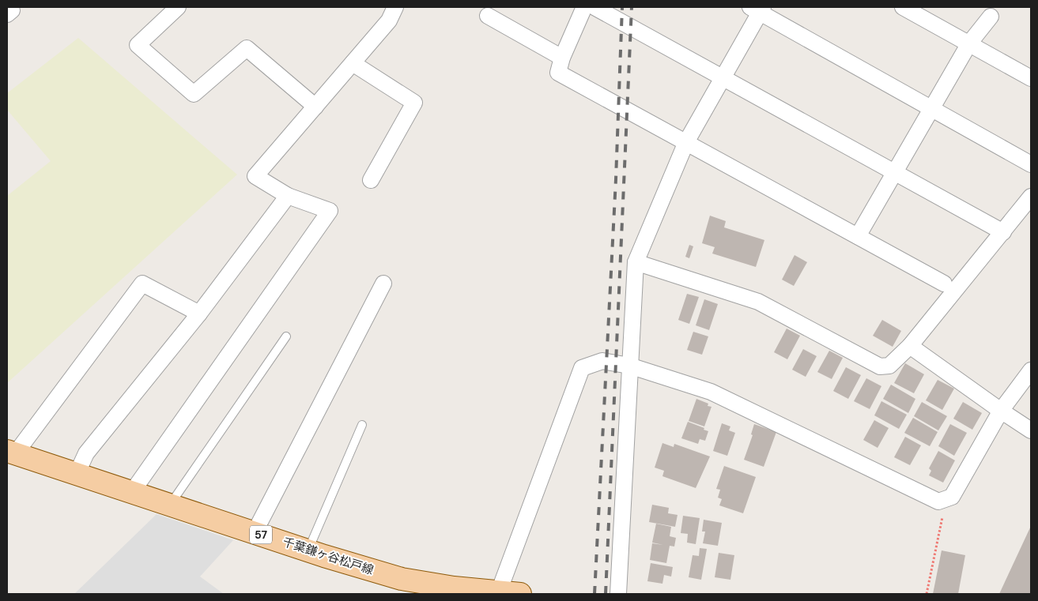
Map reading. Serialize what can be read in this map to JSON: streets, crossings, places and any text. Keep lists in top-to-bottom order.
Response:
{
  "streets": {
    "main road": ["57", "千葉鎌ヶ谷松戸線"]
  }
}
